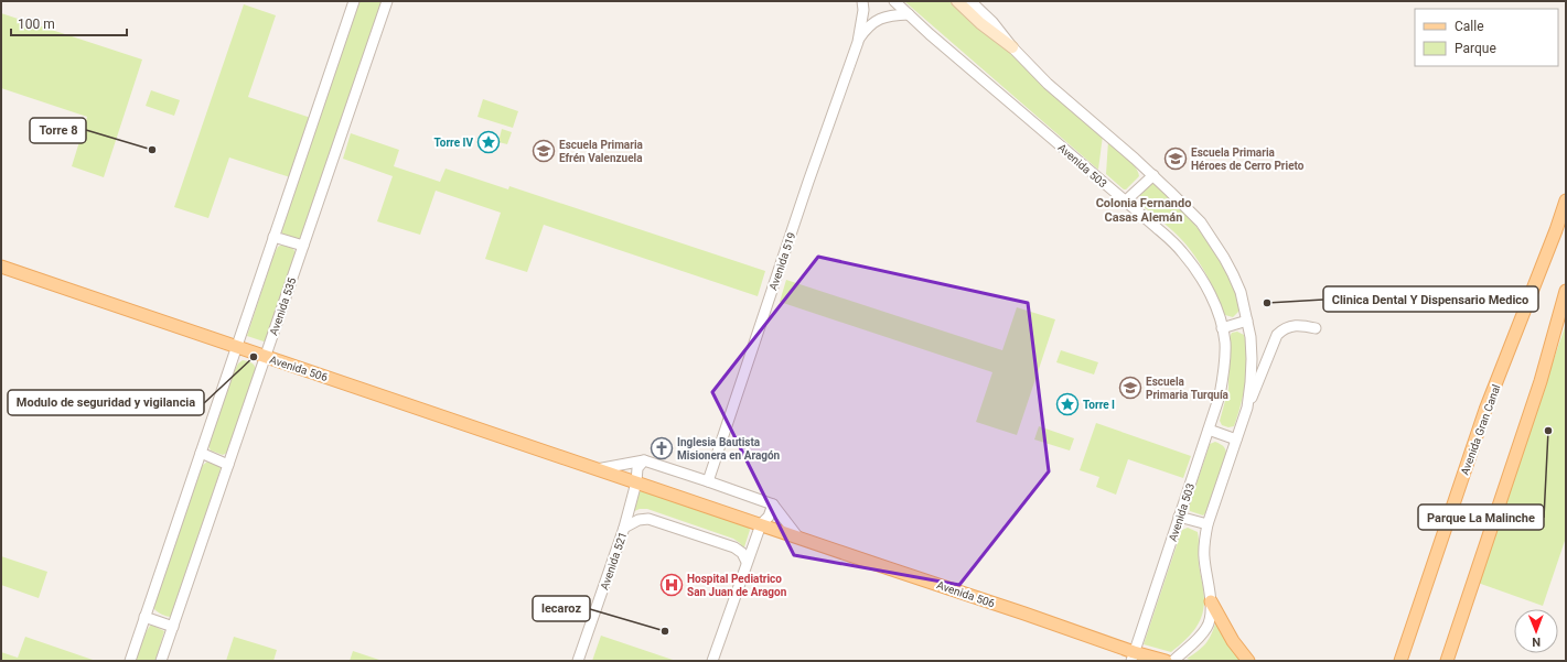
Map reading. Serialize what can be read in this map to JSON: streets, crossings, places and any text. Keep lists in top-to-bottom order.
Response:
{
  "streets": {
    "main road": ["Avenida 506", "Avenida Gran Canal"],
    "street": [
      "Avenida 503",
      "Avenida 519",
      "Avenida 535",
      "Avenida 521"
    ]
  },
  "crossings": [
    ["Avenida 503", "Avenida 519"],
    ["Avenida 503", "Avenida 506"],
    ["Avenida 519", "Avenida 506"],
    ["Avenida 535", "Avenida 506"],
    ["Avenida 506", "Avenida 521"]
  ],
  "districts": ["Colonia Fernando Casas Alemán"],
  "places": {
    "place": ["Torre IV", "Torre I"],
    "other": [
      "Torre 8",
      "Clinica Dental Y Dispensario Medico",
      "Modulo de seguridad y vigilancia",
      "Parque La Malinche",
      "lecaroz"
    ],
    "school or university": ["Escuela Primaria Efrén Valenzuela", "Escuela Primaria Héroes de Cerro Prieto", "Escuela Primaria Turquía"],
    "church": ["Inglesia Bautista Misionera en Aragón"],
    "hospital": ["Hospital Pediatrico San Juan de Aragon"]
  },
  "legend": ["Calle", "Parque"],
  "scale_bar": "100 m",
  "north": "bottom"
}
